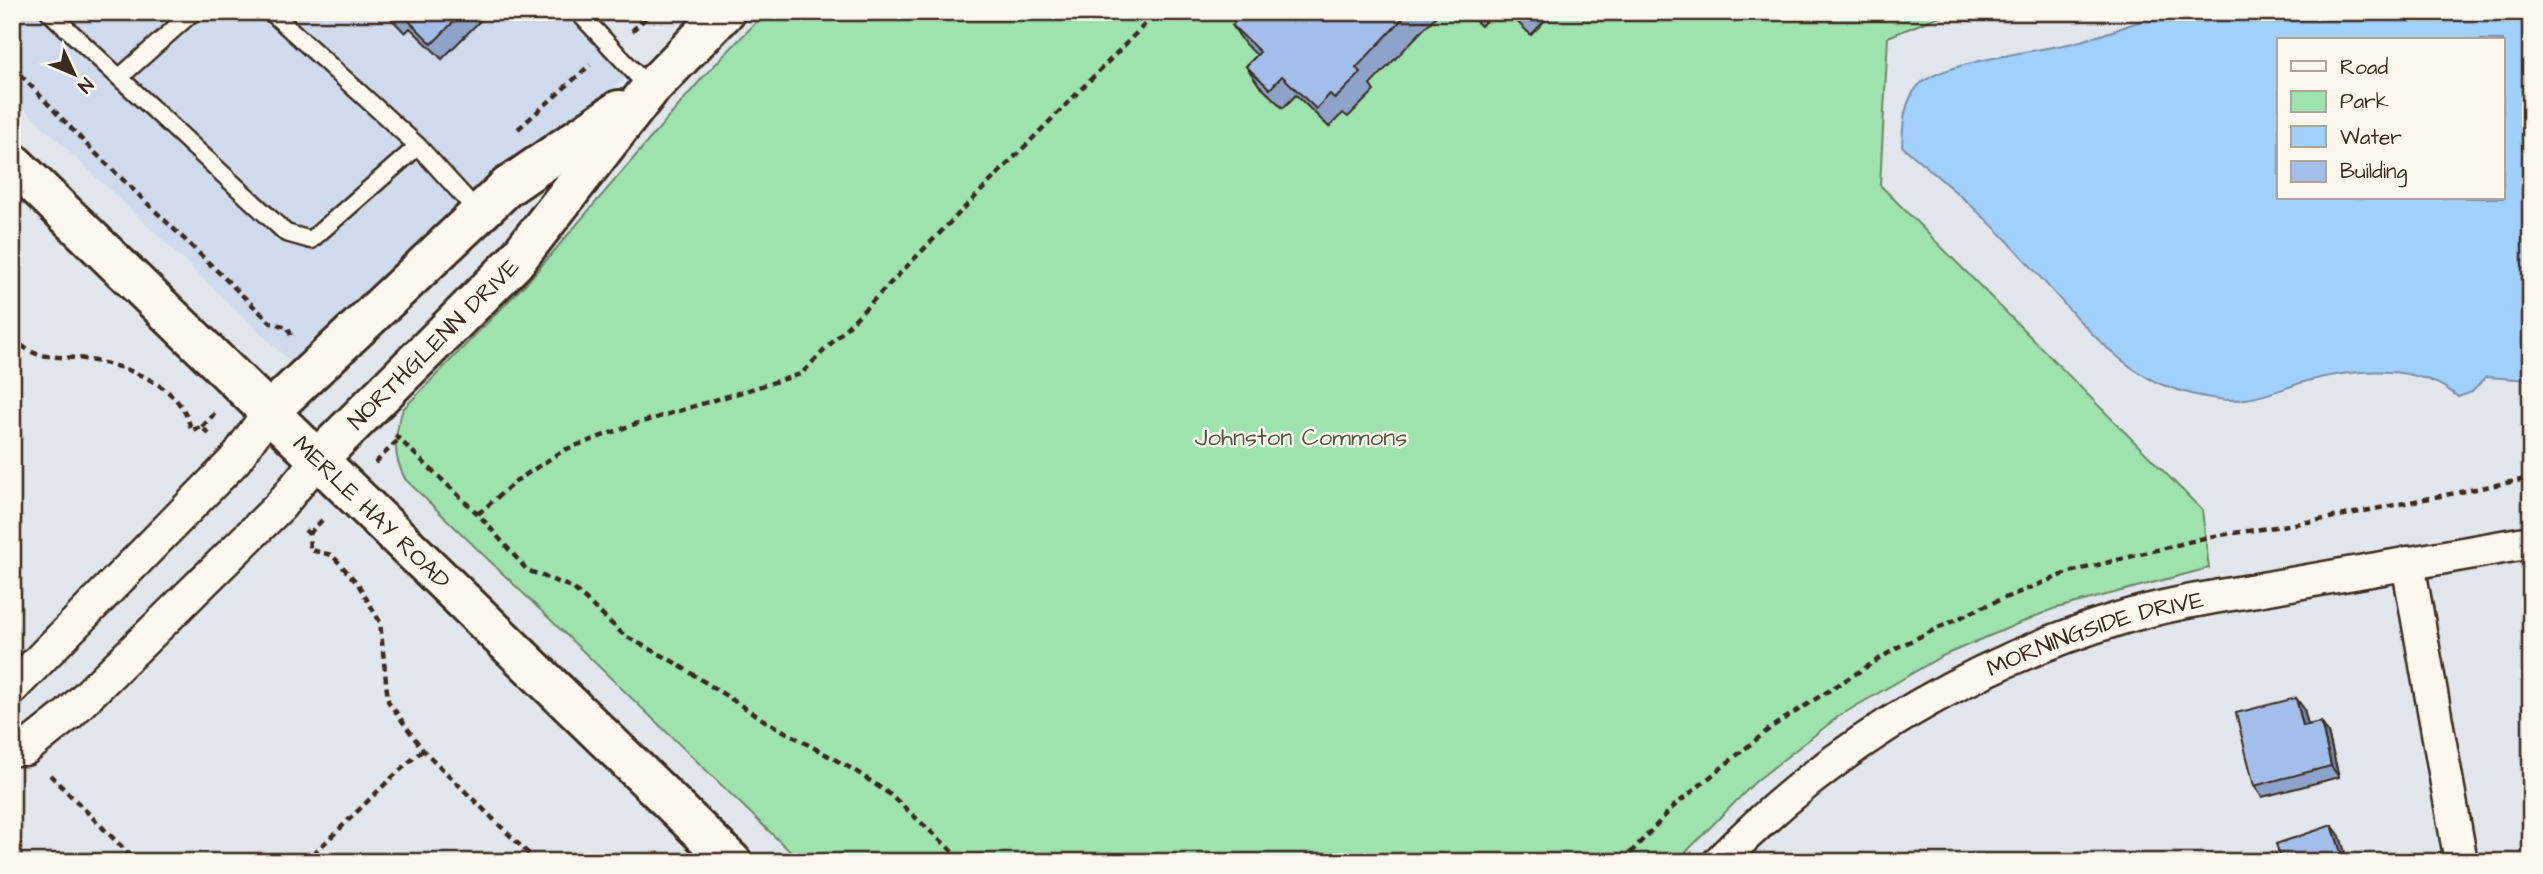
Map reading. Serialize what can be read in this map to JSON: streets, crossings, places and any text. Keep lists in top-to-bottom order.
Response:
{
  "streets": {
    "street": ["NORTHGLENN DRIVE", "MERLE HAY ROAD", "MORNINGSIDE DRIVE"]
  },
  "crossings": [
    ["NORTHGLENN DRIVE", "MERLE HAY ROAD"]
  ],
  "parks": ["Johnston Commons"],
  "legend": [
    "Road",
    "Park",
    "Water",
    "Building"
  ],
  "north": "bottom right"
}
